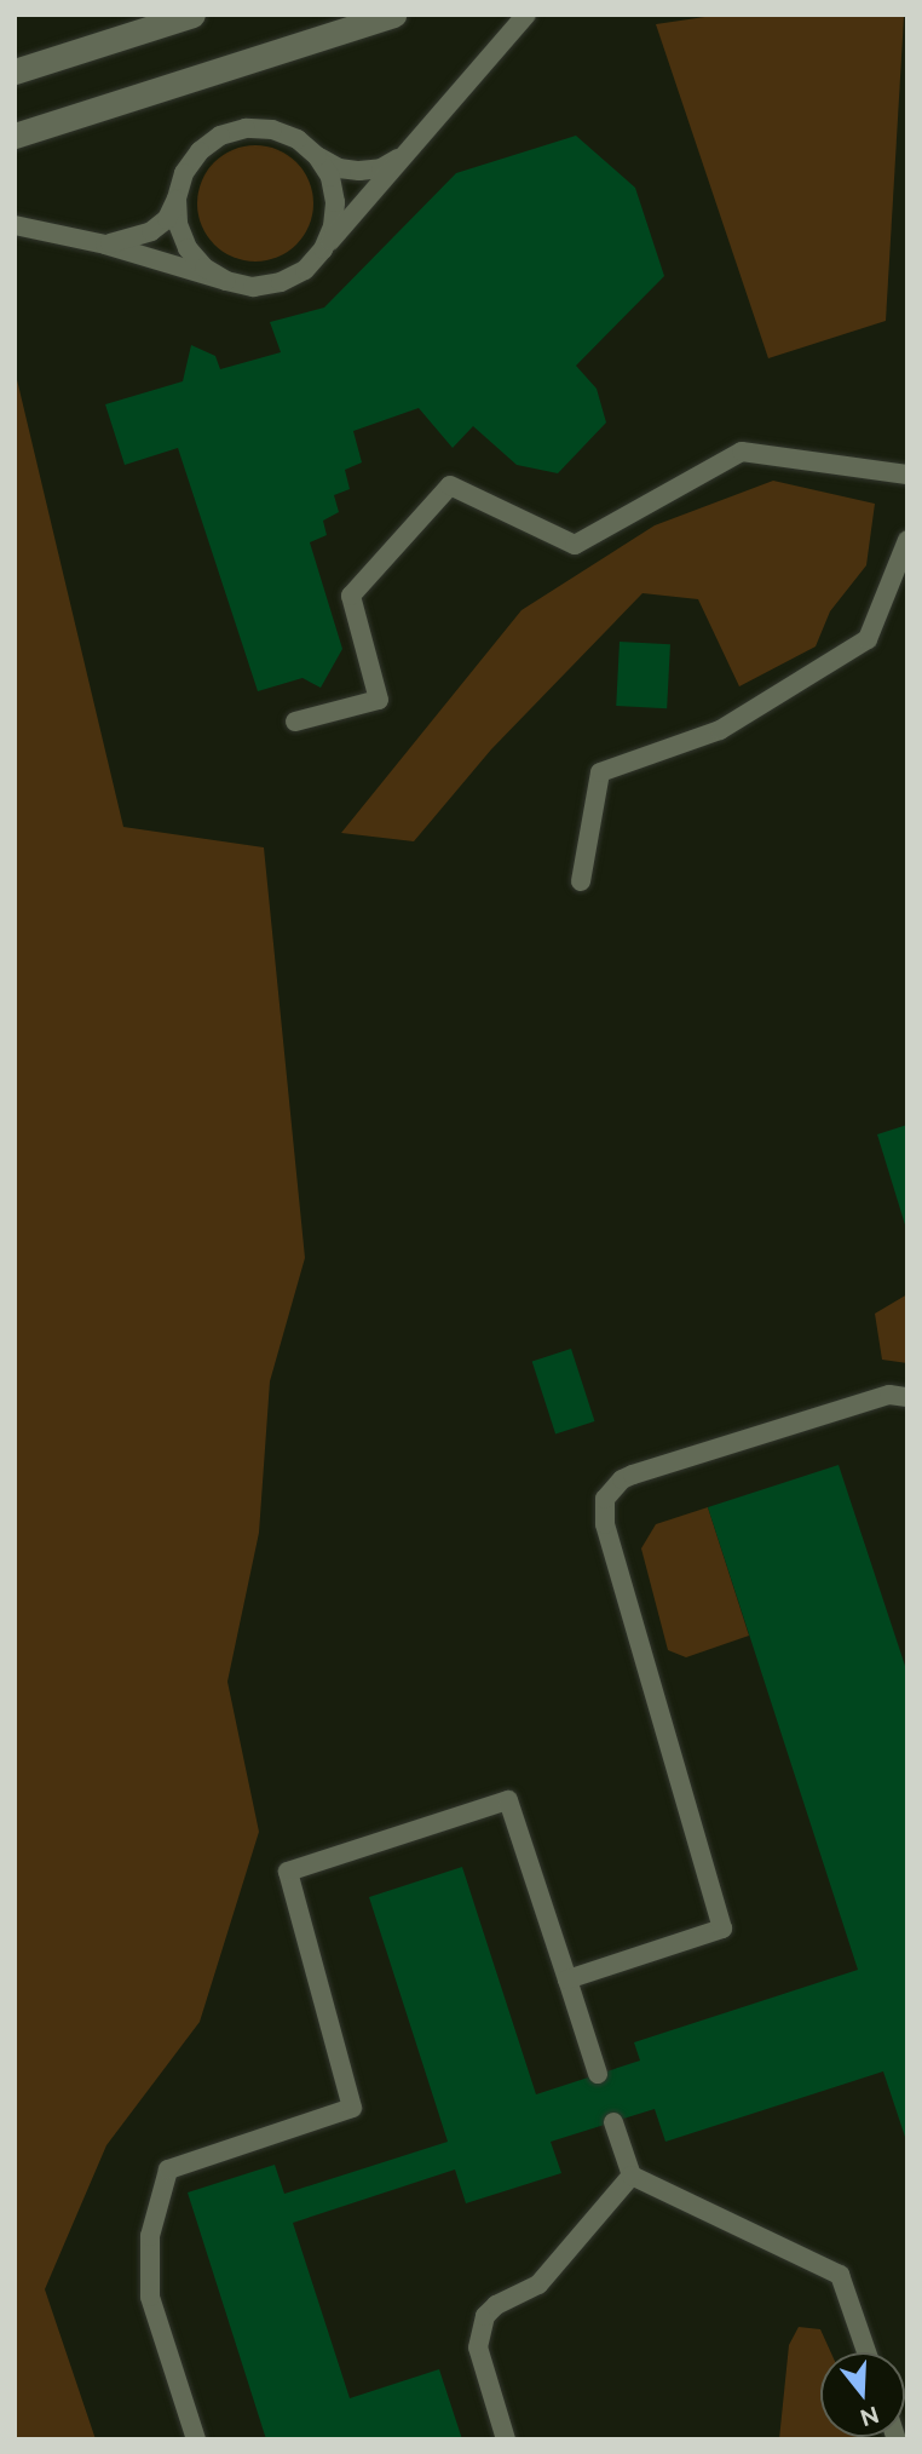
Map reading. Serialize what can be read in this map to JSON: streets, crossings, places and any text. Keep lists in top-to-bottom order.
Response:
{
  "north": "bottom"
}
